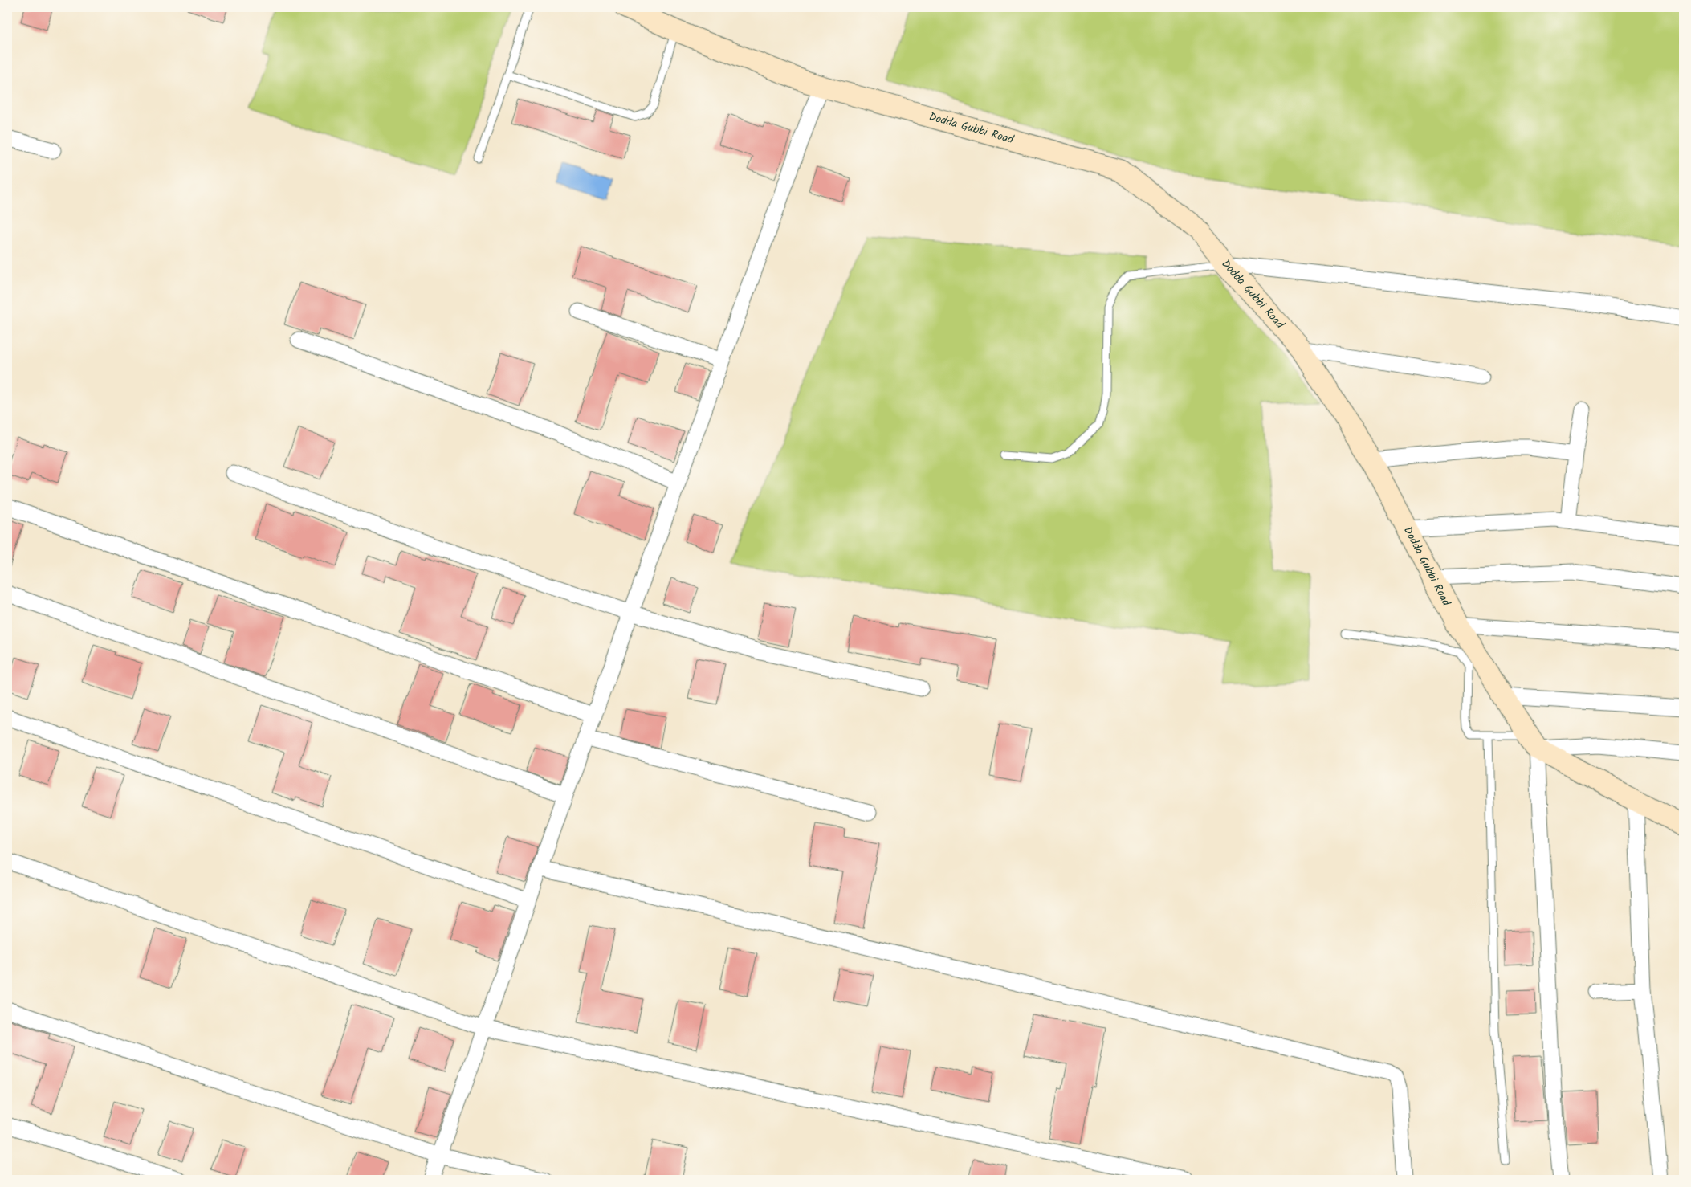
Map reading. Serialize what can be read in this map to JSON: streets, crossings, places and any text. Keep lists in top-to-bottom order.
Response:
{
  "streets": {
    "main road": ["Dodda Gubbi Road"]
  }
}
